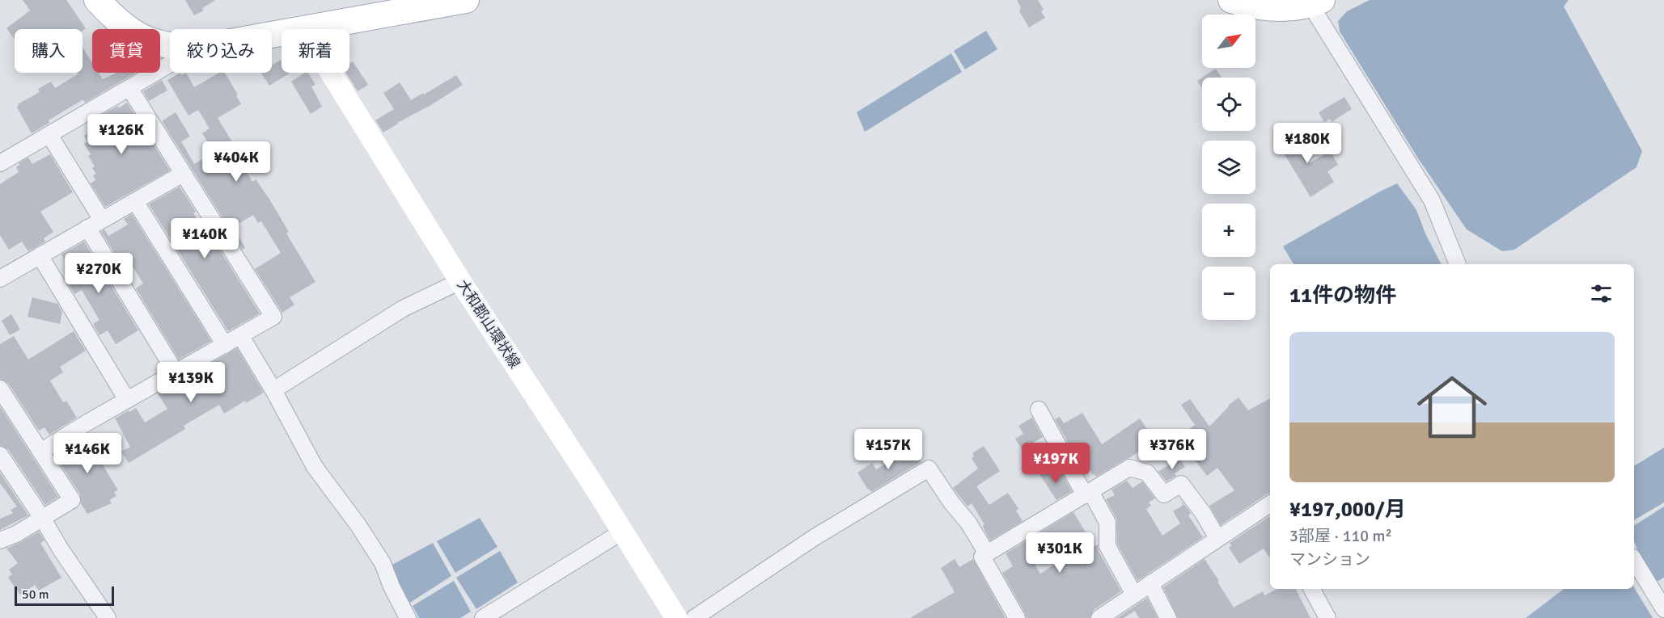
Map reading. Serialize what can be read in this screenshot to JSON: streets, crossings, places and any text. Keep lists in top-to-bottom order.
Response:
{
  "streets": {
    "main road": ["大和郡山環状線"]
  },
  "scale_bar": "50 m",
  "north": "top right",
  "page": {
    "map_buttons": ["+", "−"],
    "chip": [
      "購入",
      "賃貸",
      "絞り込み",
      "新着"
    ],
    "price": [
      "¥126K",
      "¥180K",
      "¥404K",
      "¥140K",
      "¥270K",
      "¥139K",
      "¥157K",
      "¥376K",
      "¥146K",
      "¥197K",
      "¥301K"
    ],
    "heading": "11件の物件",
    "list": [
      {
        "name": "¥197,000/月",
        "note": "3部屋 · 110 m² · マンション"
      }
    ],
    "scale": "50 m"
  }
}
